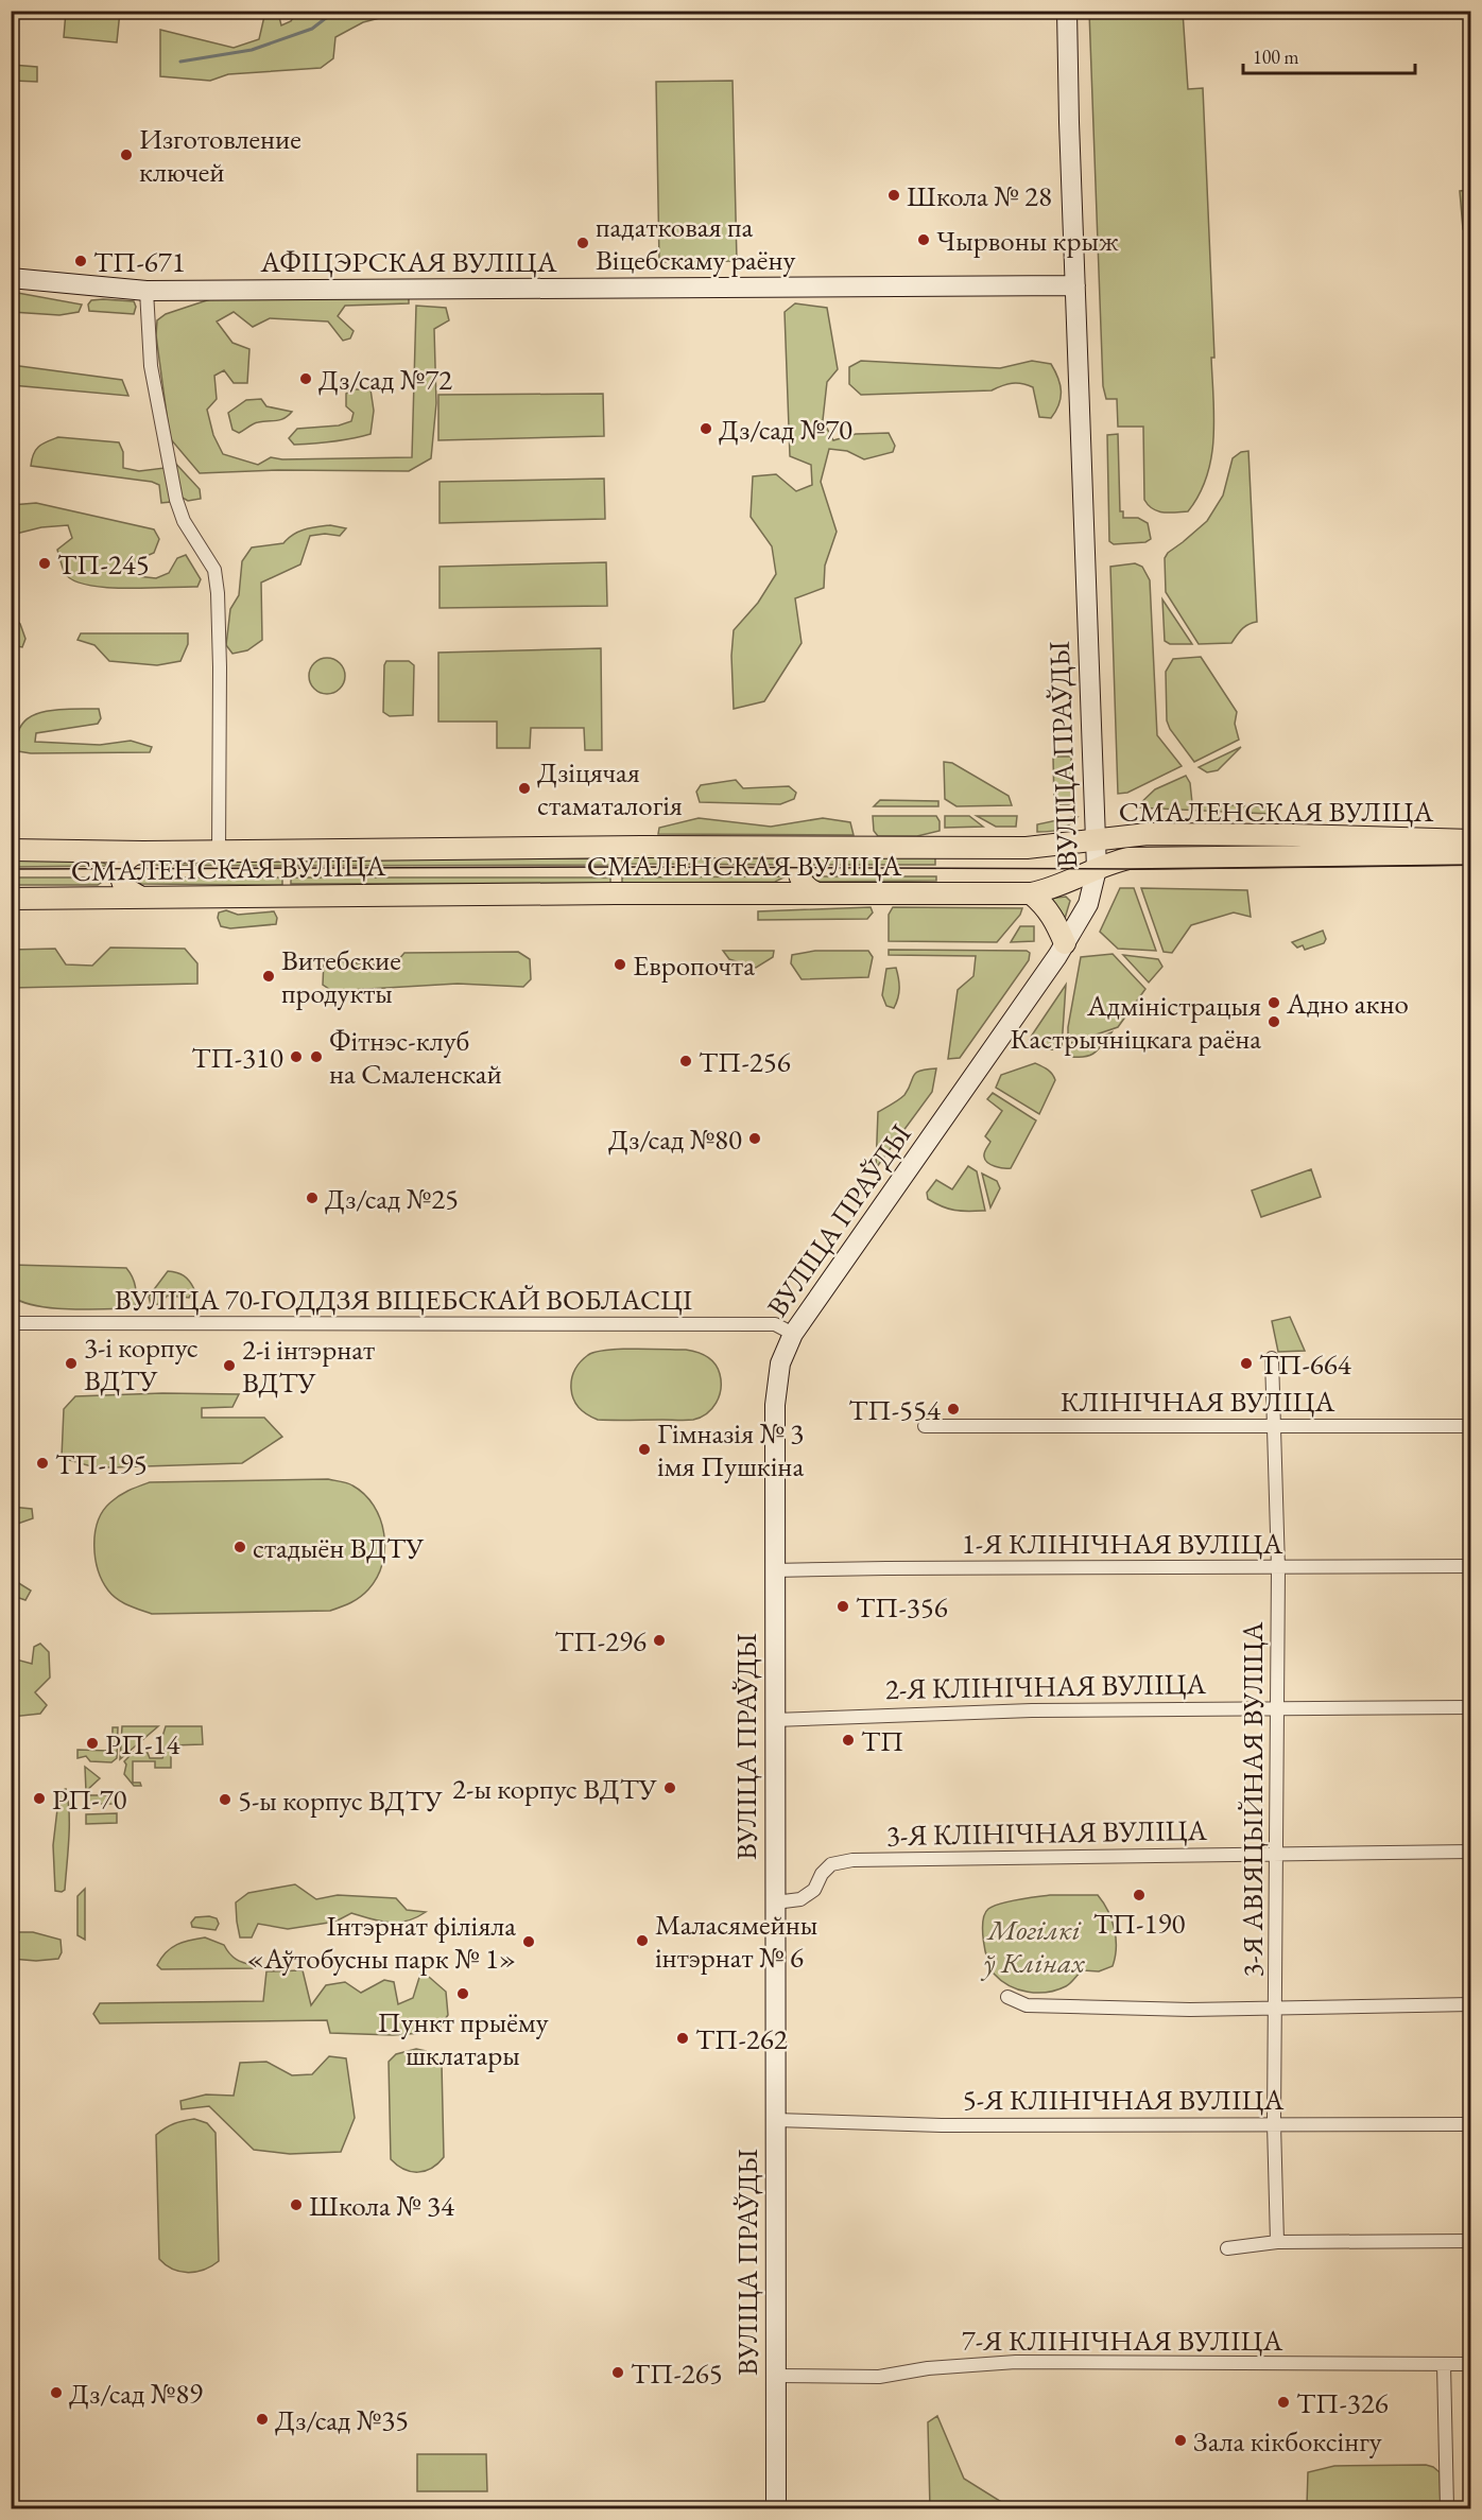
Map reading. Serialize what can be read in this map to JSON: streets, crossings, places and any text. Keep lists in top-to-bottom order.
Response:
{
  "streets": {
    "main road": ["АФІЦЭРСКАЯ ВУЛІЦА", "ВУЛІЦА ПРАЎДЫ", "СМАЛЕНСКАЯ ВУЛІЦА"],
    "street": [
      "ВУЛІЦА 70-ГОДДЗЯ ВІЦЕБСКАЙ ВОБЛАСЦІ",
      "КЛІНІЧНАЯ ВУЛІЦА",
      "1-Я КЛІНІЧНАЯ ВУЛІЦА",
      "2-Я КЛІНІЧНАЯ ВУЛІЦА",
      "3-Я АВІЯЦЫЙНАЯ ВУЛІЦА",
      "3-Я КЛІНІЧНАЯ ВУЛІЦА",
      "5-Я КЛІНІЧНАЯ ВУЛІЦА",
      "7-Я КЛІНІЧНАЯ ВУЛІЦА"
    ]
  },
  "crossings": [
    ["АФІЦЭРСКАЯ ВУЛІЦА", "ВУЛІЦА ПРАЎДЫ"],
    ["ВУЛІЦА ПРАЎДЫ", "СМАЛЕНСКАЯ ВУЛІЦА"],
    ["ВУЛІЦА ПРАЎДЫ", "ВУЛІЦА 70-ГОДДЗЯ ВІЦЕБСКАЙ ВОБЛАСЦІ"],
    ["ВУЛІЦА ПРАЎДЫ", "1-Я КЛІНІЧНАЯ ВУЛІЦА"],
    ["ВУЛІЦА ПРАЎДЫ", "2-Я КЛІНІЧНАЯ ВУЛІЦА"],
    ["ВУЛІЦА ПРАЎДЫ", "3-Я КЛІНІЧНАЯ ВУЛІЦА"],
    ["ВУЛІЦА ПРАЎДЫ", "5-Я КЛІНІЧНАЯ ВУЛІЦА"],
    ["ВУЛІЦА ПРАЎДЫ", "7-Я КЛІНІЧНАЯ ВУЛІЦА"],
    ["КЛІНІЧНАЯ ВУЛІЦА", "3-Я АВІЯЦЫЙНАЯ ВУЛІЦА"],
    ["1-Я КЛІНІЧНАЯ ВУЛІЦА", "3-Я АВІЯЦЫЙНАЯ ВУЛІЦА"],
    ["2-Я КЛІНІЧНАЯ ВУЛІЦА", "3-Я АВІЯЦЫЙНАЯ ВУЛІЦА"],
    ["3-Я АВІЯЦЫЙНАЯ ВУЛІЦА", "3-Я КЛІНІЧНАЯ ВУЛІЦА"],
    ["3-Я АВІЯЦЫЙНАЯ ВУЛІЦА", "5-Я КЛІНІЧНАЯ ВУЛІЦА"]
  ],
  "parks": ["Могілкі ў Клінах"],
  "places": [
    "Изготовление ключей",
    "Школа № 28",
    "Чырвоны крыж",
    "падатковая па Віцебскаму раёну",
    "ТП-671",
    "Дз/сад №72",
    "Дз/сад №70",
    "ТП-245",
    "Дзіцячая стаматалогія",
    "Европочта",
    "Витебские продукты",
    "Адно акно",
    "Адміністрацыя Кастрычніцкага раёна",
    "ТП-310",
    "Фітнэс-клуб на Смаленскай",
    "ТП-256",
    "Дз/сад №80",
    "Дз/сад №25",
    "3-і корпус ВДТУ",
    "ТП-664",
    "2-і інтэрнат ВДТУ",
    "ТП-554",
    "Гімназія № 3 імя Пушкіна",
    "ТП-195",
    "стадыён ВДТУ",
    "ТП-356",
    "ТП-296",
    "ТП",
    "РП-14",
    "2-ы корпус ВДТУ",
    "РП-70",
    "5-ы корпус ВДТУ",
    "ТП-190",
    "Маласямейны інтэрнат № 6",
    "Інтэрнат філіяла «Аўтобусны парк № 1»",
    "Пункт прыёму шклатары",
    "ТП-262",
    "Школа № 34",
    "ТП-265",
    "Дз/сад №89",
    "ТП-326",
    "Дз/сад №35",
    "Зала кікбоксінгу"
  ],
  "scale_bar": "100 m"
}
